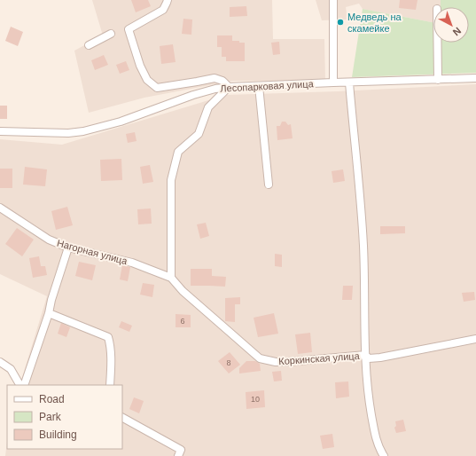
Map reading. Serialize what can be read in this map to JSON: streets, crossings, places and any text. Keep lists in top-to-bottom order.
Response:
{
  "streets": {
    "street": ["Лесопарковая улица", "Нагорная улица", "Коркинская улица"]
  },
  "crossings": [
    ["Нагорная улица", "Коркинская улица"]
  ],
  "places": ["Медведь на скамейке"],
  "house_numbers": ["6", "8", "10"],
  "legend": ["Road", "Park", "Building"],
  "north": "bottom right"
}
